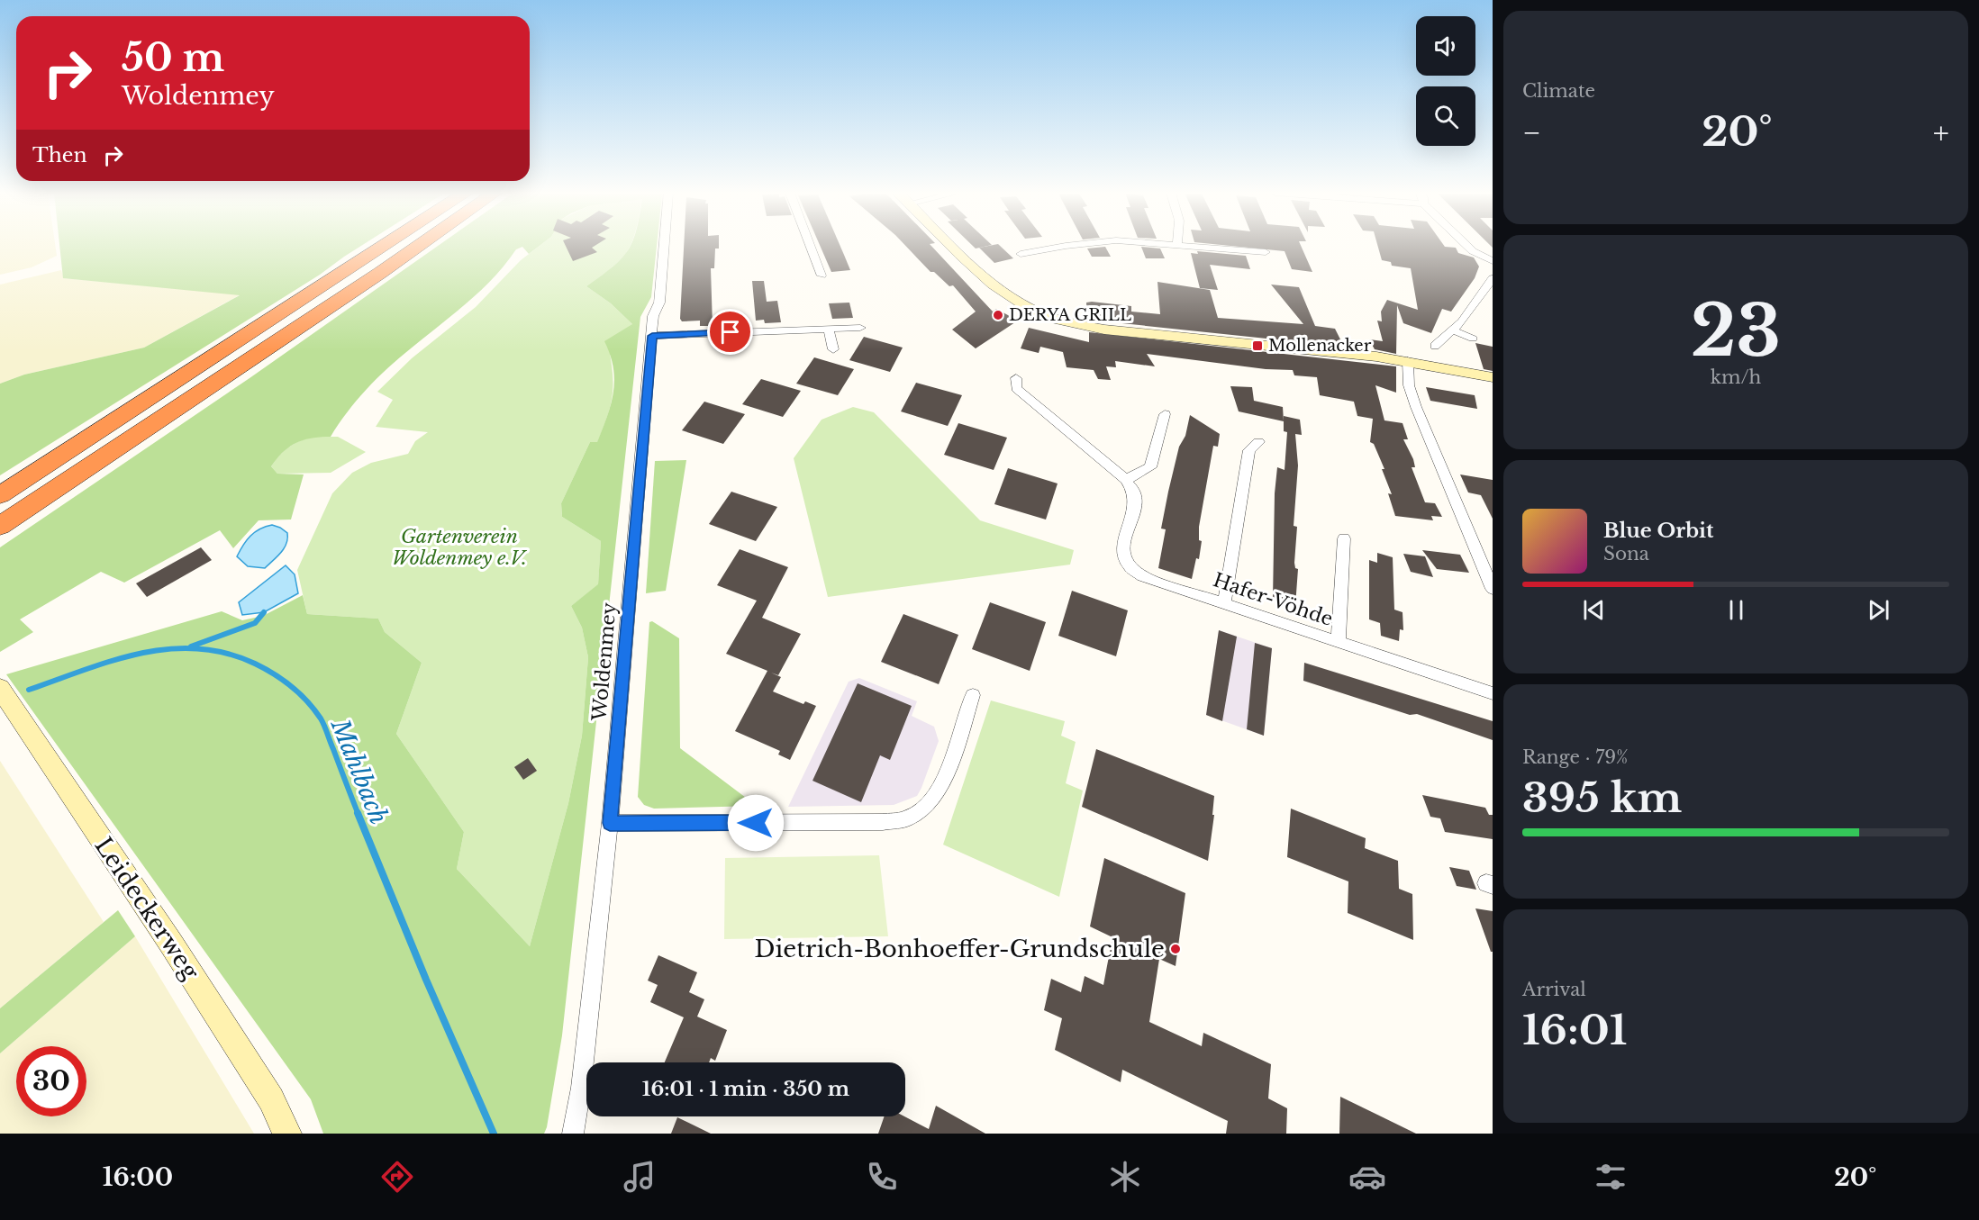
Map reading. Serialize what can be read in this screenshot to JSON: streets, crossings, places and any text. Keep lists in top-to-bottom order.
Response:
{
  "streets": {
    "street": ["Hafer-Vöhde", "Woldenmey", "Leideckerweg"]
  },
  "water": ["Mahlbach"],
  "parks": ["Gartenverein Woldenmey e.V."],
  "places": {
    "other": ["DERYA GRILL", "Dietrich-Bonhoeffer-Grundschule"],
    "transit": ["Mollenacker"]
  },
  "page": {
    "tile": [
      "Climate",
      ["23", "km/h"],
      ["Range · 79%", "395 km"],
      ["Arrival", "16:01"]
    ],
    "turn": ["50 m", "Woldenmey"],
    "heat": ["−", "20°", "+"],
    "then": "Then",
    "song": ["Blue Orbit", "Sona"],
    "limit": "30",
    "trip": "16:01 · 1 min · 350 m",
    "tabs": ["16:00", "20°"]
  }
}
